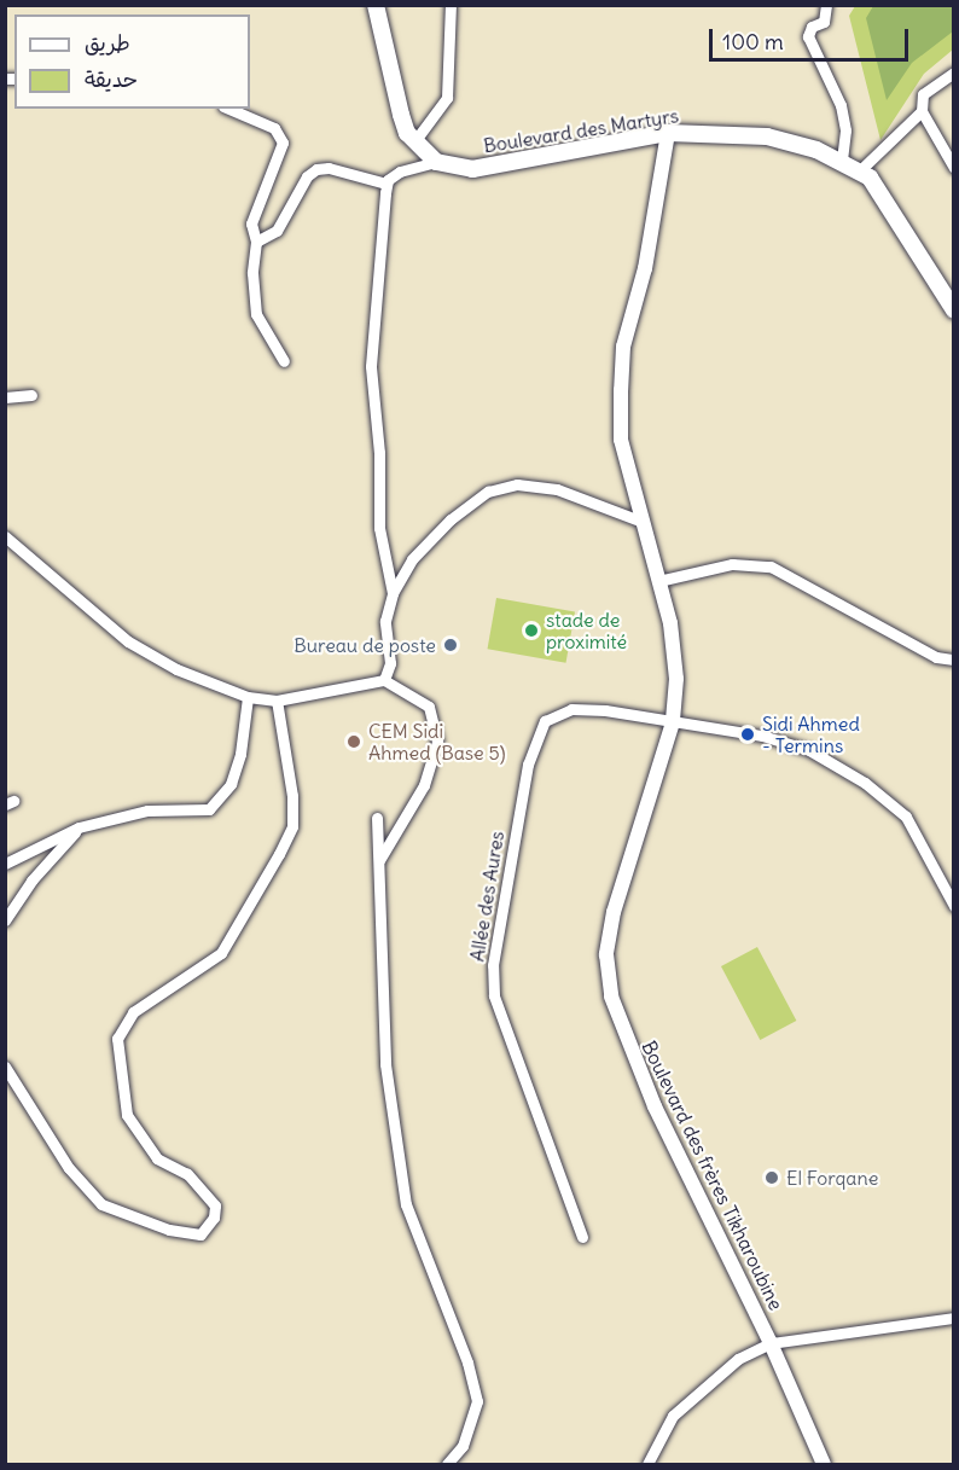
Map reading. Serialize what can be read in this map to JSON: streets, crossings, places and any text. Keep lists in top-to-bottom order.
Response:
{
  "streets": {
    "main road": ["Boulevard des Martyrs"],
    "street": ["Allée des Aures", "Boulevard des frères Tikharoubine"]
  },
  "crossings": [
    ["Boulevard des Martyrs", "Boulevard des frères Tikharoubine"],
    ["Allée des Aures", "Boulevard des frères Tikharoubine"]
  ],
  "places": [
    "stade de proximité",
    "Bureau de poste",
    "Sidi Ahmed - Termins",
    "CEM Sidi Ahmed (Base 5)",
    "El Forqane"
  ],
  "legend": ["طريق", "حديقة"],
  "scale_bar": "100 m"
}
